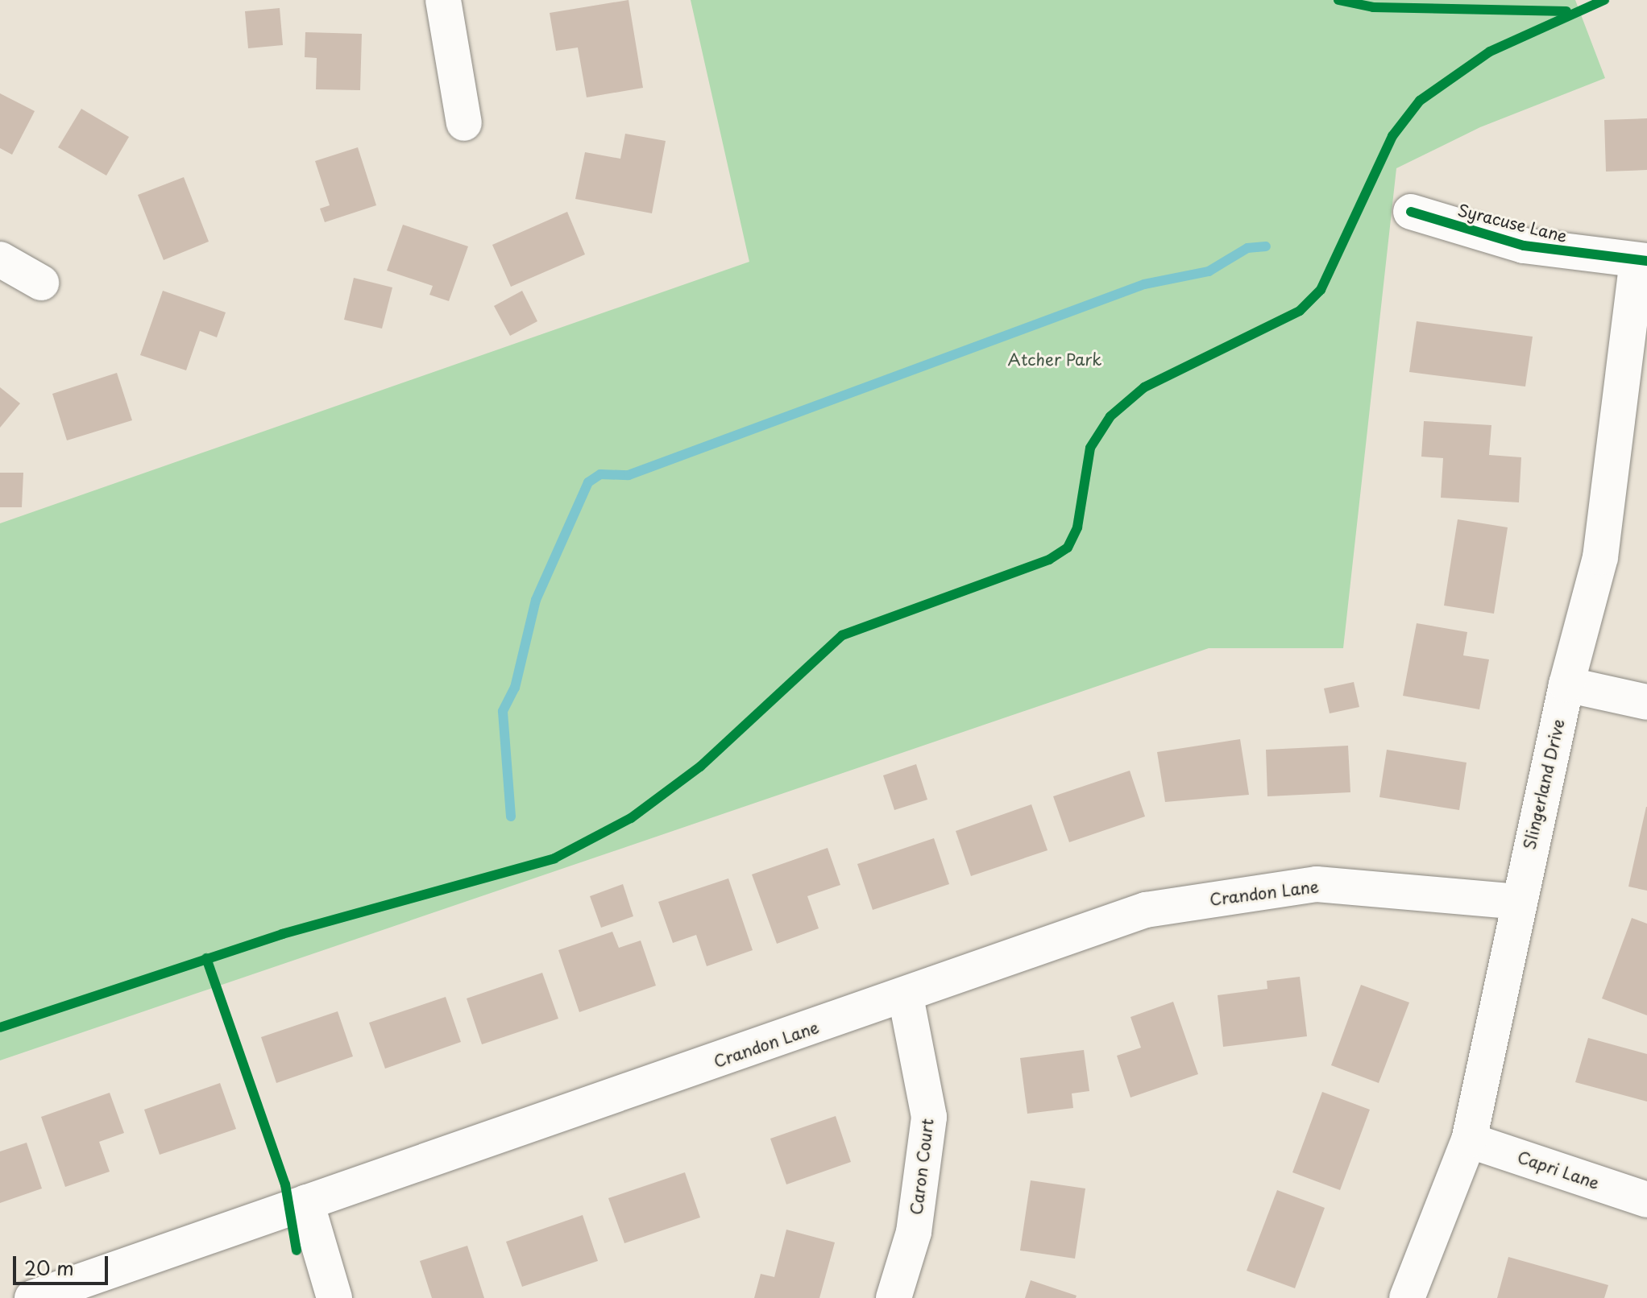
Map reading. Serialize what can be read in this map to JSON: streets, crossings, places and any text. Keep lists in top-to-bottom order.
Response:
{
  "streets": {
    "street": [
      "Syracuse Lane",
      "Slingerland Drive",
      "Crandon Lane",
      "Caron Court",
      "Capri Lane"
    ]
  },
  "crossings": [
    ["Syracuse Lane", "Slingerland Drive"],
    ["Slingerland Drive", "Crandon Lane"],
    ["Slingerland Drive", "Capri Lane"],
    ["Crandon Lane", "Caron Court"]
  ],
  "parks": ["Atcher Park"],
  "scale_bar": "20 m"
}
